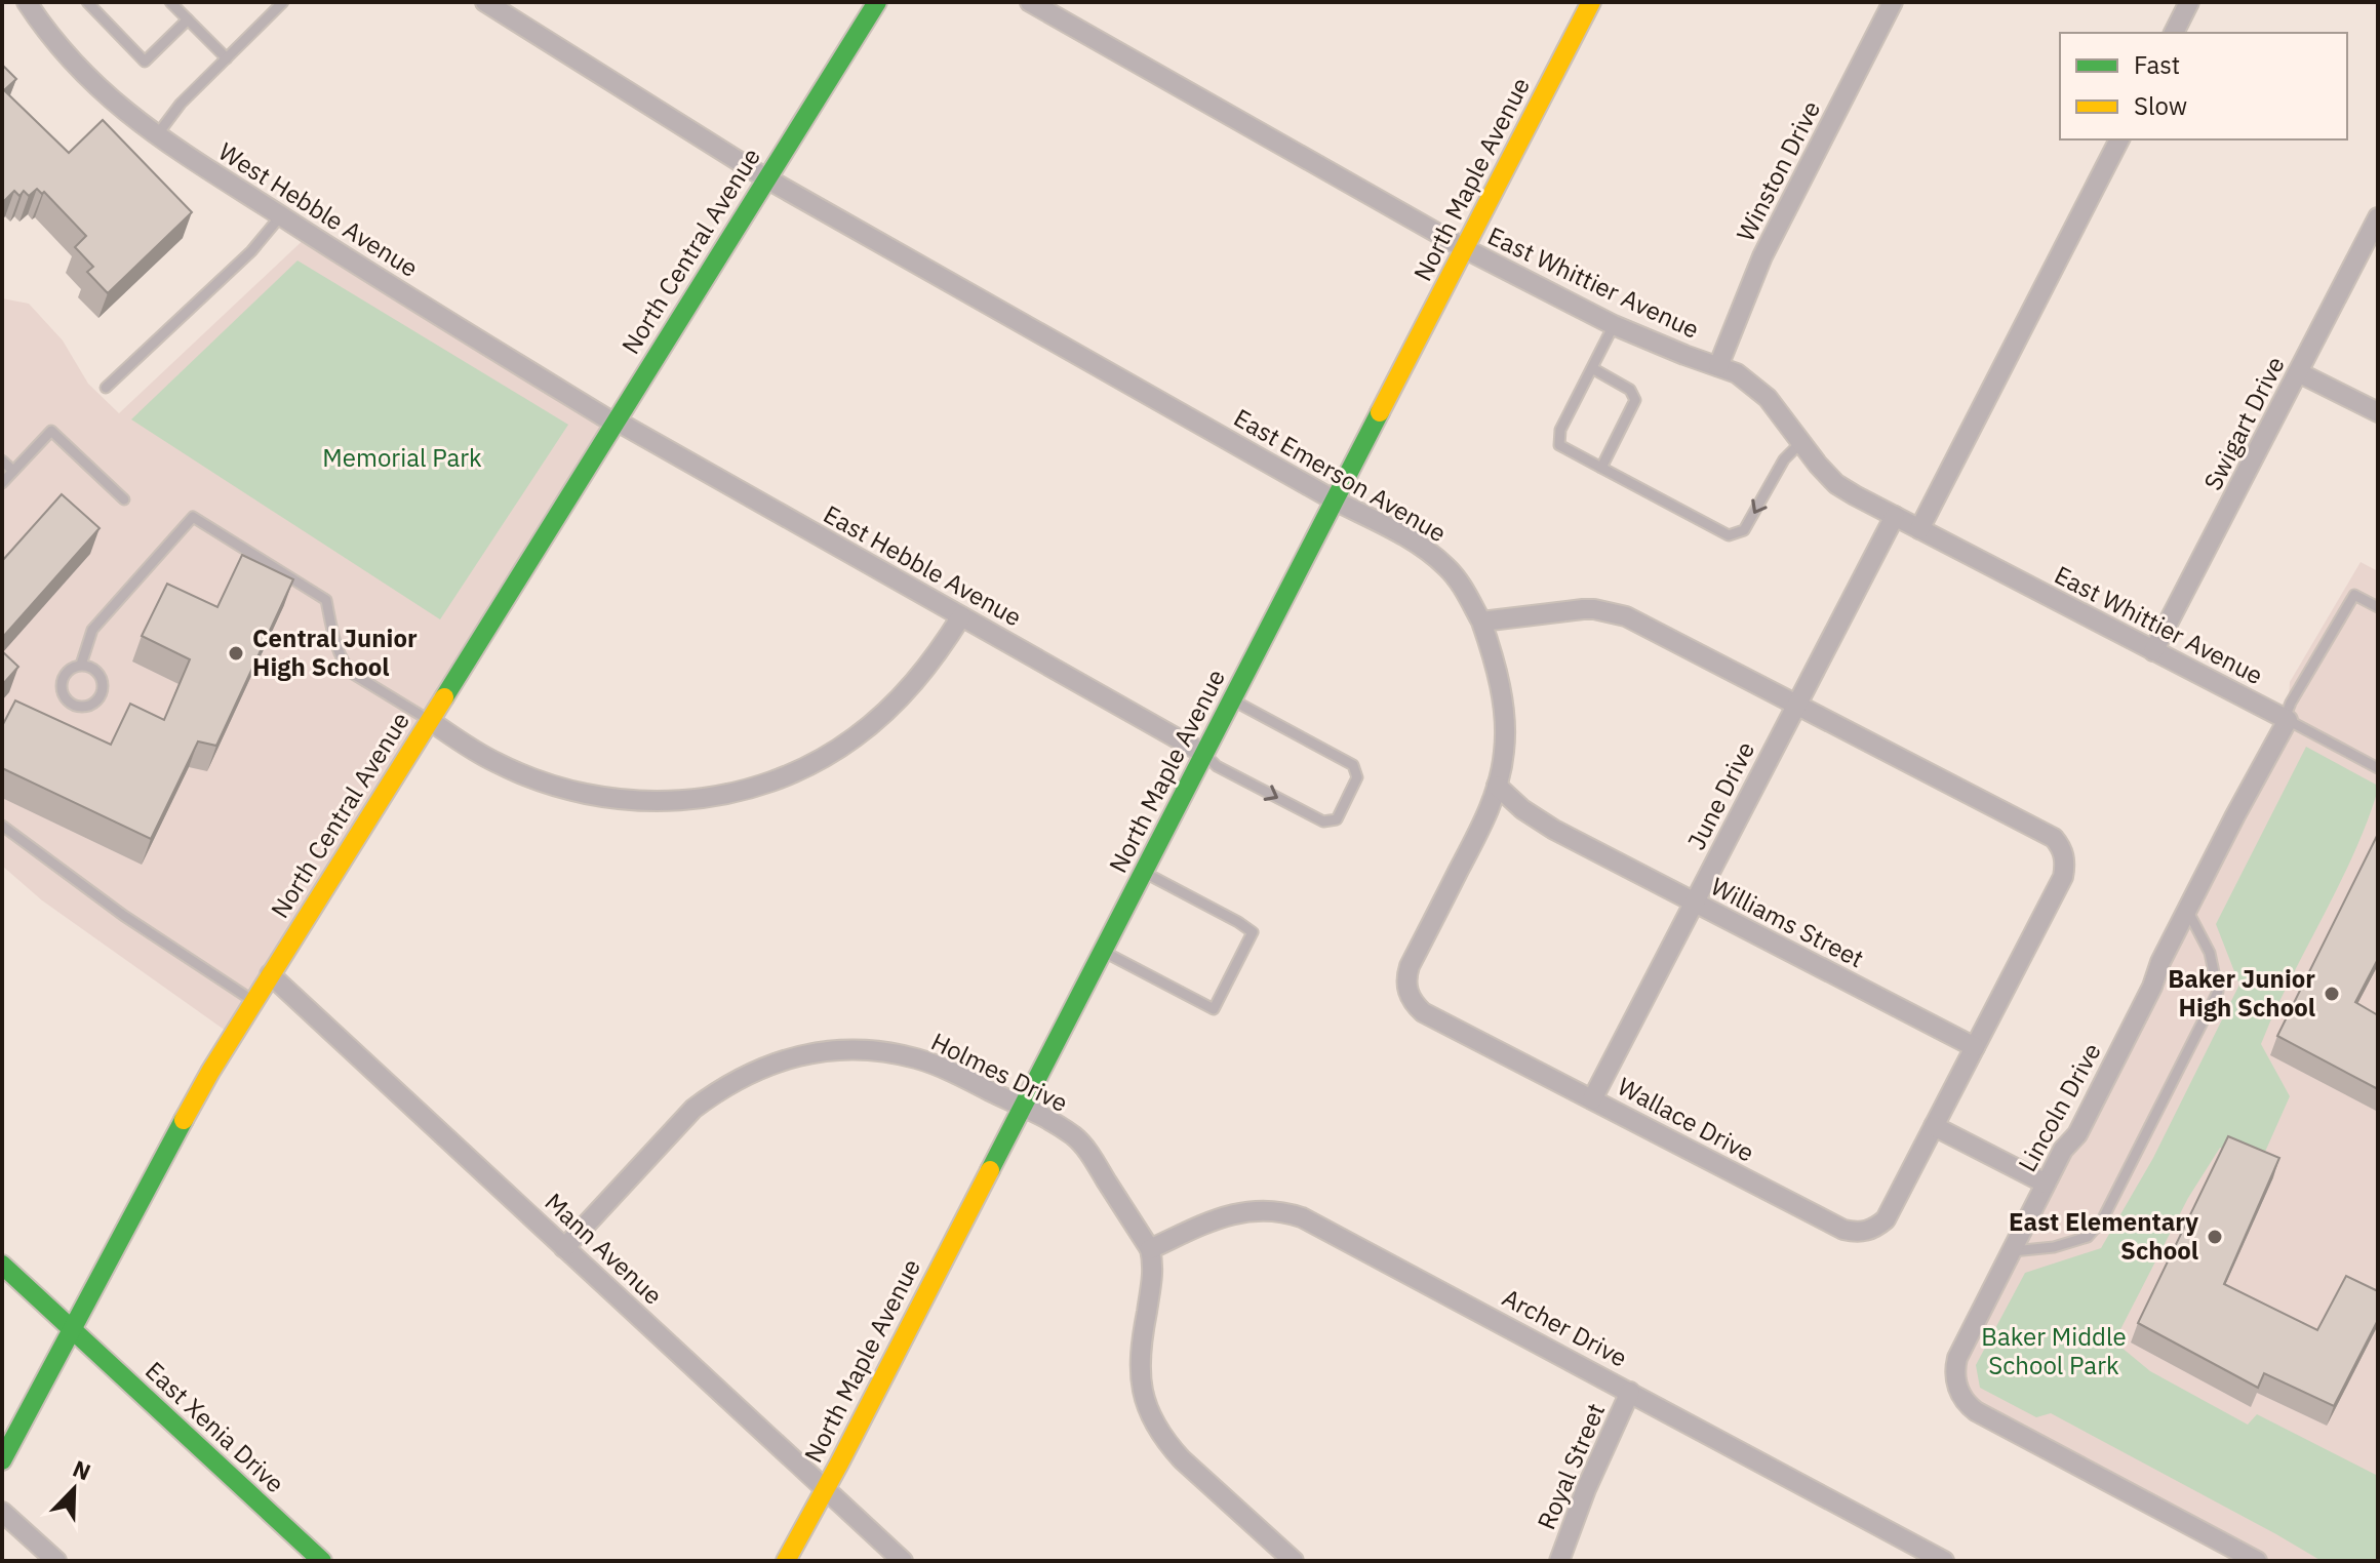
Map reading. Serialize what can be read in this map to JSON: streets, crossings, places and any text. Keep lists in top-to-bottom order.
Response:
{
  "streets": {
    "main road": ["North Maple Avenue", "North Central Avenue", "East Xenia Drive"],
    "street": [
      "Winston Drive",
      "West Hebble Avenue",
      "East Whittier Avenue",
      "Swigart Drive",
      "East Emerson Avenue",
      "East Hebble Avenue",
      "June Drive",
      "Williams Street",
      "Holmes Drive",
      "Lincoln Drive",
      "Wallace Drive",
      "Mann Avenue",
      "Archer Drive",
      "Royal Street"
    ]
  },
  "crossings": [
    ["Winston Drive", "East Whittier Avenue"],
    ["North Maple Avenue", "East Whittier Avenue"],
    ["North Maple Avenue", "East Emerson Avenue"],
    ["North Maple Avenue", "East Hebble Avenue"],
    ["North Maple Avenue", "Holmes Drive"],
    ["North Maple Avenue", "Mann Avenue"],
    ["West Hebble Avenue", "North Central Avenue"],
    ["West Hebble Avenue", "East Hebble Avenue"],
    ["North Central Avenue", "East Emerson Avenue"],
    ["North Central Avenue", "East Hebble Avenue"],
    ["North Central Avenue", "Mann Avenue"],
    ["North Central Avenue", "East Xenia Drive"],
    ["East Whittier Avenue", "Swigart Drive"],
    ["East Whittier Avenue", "June Drive"],
    ["East Whittier Avenue", "Lincoln Drive"],
    ["East Emerson Avenue", "Wallace Drive"],
    ["June Drive", "Williams Street"],
    ["June Drive", "Wallace Drive"],
    ["Williams Street", "Wallace Drive"],
    ["Holmes Drive", "Mann Avenue"],
    ["Holmes Drive", "Archer Drive"],
    ["Archer Drive", "Royal Street"]
  ],
  "parks": ["Memorial Park", "Baker Middle School Park"],
  "places": ["Central Junior High School", "Baker Junior High School", "East Elementary School"],
  "legend": ["Fast", "Slow"],
  "north": "top right"
}
